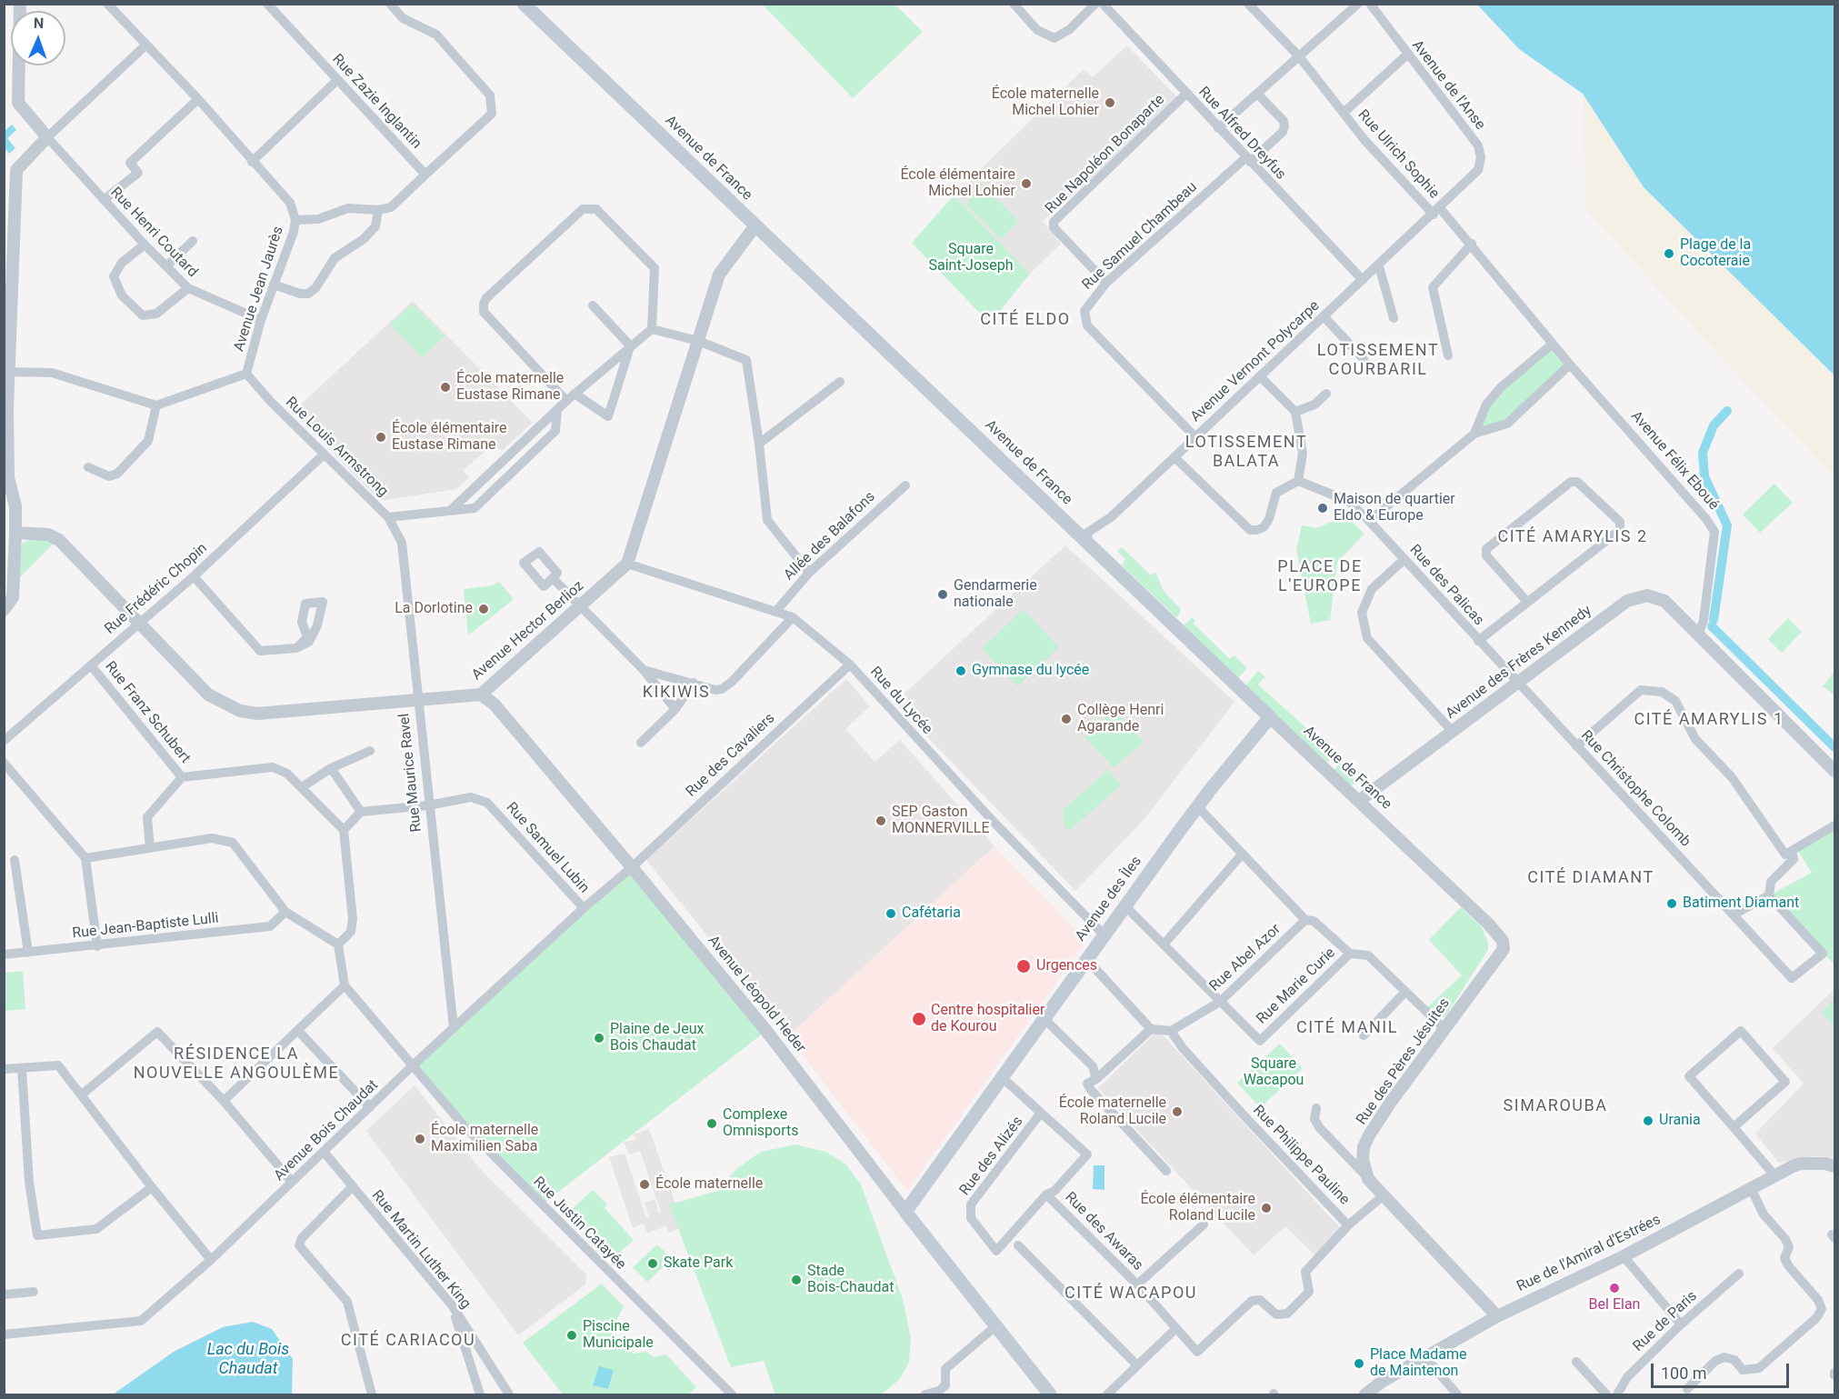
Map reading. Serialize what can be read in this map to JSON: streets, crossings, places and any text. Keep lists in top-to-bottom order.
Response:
{
  "streets": {
    "main road": ["Avenue de France", "Avenue des Îles", "Avenue Léopold Heder"],
    "street": [
      "Avenue de l'Anse",
      "Rue Zazie Inglantin",
      "Rue Alfred Dreyfus",
      "Rue Napoléon Bonaparte",
      "Rue Ulrich Sophie",
      "Rue Henri Coutard",
      "Rue Samuel Chambeau",
      "Avenue Jean Jaurès",
      "Avenue Vernont Polycarpe",
      "Rue Louis Armstrong",
      "Avenue Félix Eboué",
      "Allée des Balafons",
      "Rue des Palicas",
      "Rue Frédéric Chopin",
      "Avenue Hector Berlioz",
      "Avenue des Frères Kennedy",
      "Rue du Lycée",
      "Rue Franz Schubert",
      "Rue des Cavaliers",
      "Rue Maurice Ravel",
      "Rue Christophe Colomb",
      "Rue Samuel Lubin",
      "Rue Jean-Baptiste Lulli",
      "Rue Abel Azor",
      "Rue Marie Curie",
      "Rue des Pères Jésuites",
      "Avenue Bois Chaudat",
      "Rue Philippe Pauline",
      "Rue des Alizés",
      "Rue Justin Catayée",
      "Rue des Awaras",
      "Rue Martin Luther King",
      "Rue de l'Amiral d'Estrées",
      "Rue de Paris"
    ]
  },
  "crossings": [
    ["Avenue de l'Anse", "Rue Ulrich Sophie"],
    ["Avenue de l'Anse", "Avenue Vernont Polycarpe"],
    ["Avenue de l'Anse", "Avenue Félix Eboué"],
    ["Rue Alfred Dreyfus", "Rue Napoléon Bonaparte"],
    ["Rue Alfred Dreyfus", "Rue Samuel Chambeau"],
    ["Rue Alfred Dreyfus", "Avenue Vernont Polycarpe"],
    ["Rue Napoléon Bonaparte", "Rue Samuel Chambeau"],
    ["Rue Ulrich Sophie", "Avenue Vernont Polycarpe"],
    ["Rue Ulrich Sophie", "Avenue Félix Eboué"],
    ["Avenue de France", "Avenue Vernont Polycarpe"],
    ["Avenue de France", "Avenue des Frères Kennedy"],
    ["Avenue de France", "Avenue des Îles"],
    ["Avenue de France", "Rue des Pères Jésuites"],
    ["Rue Henri Coutard", "Avenue Jean Jaurès"],
    ["Rue Samuel Chambeau", "Avenue Vernont Polycarpe"],
    ["Avenue Jean Jaurès", "Rue Louis Armstrong"],
    ["Avenue Vernont Polycarpe", "Avenue Félix Eboué"],
    ["Rue Louis Armstrong", "Rue Frédéric Chopin"],
    ["Rue Louis Armstrong", "Rue Maurice Ravel"],
    ["Avenue Félix Eboué", "Avenue des Frères Kennedy"],
    ["Allée des Balafons", "Rue du Lycée"],
    ["Rue des Palicas", "Avenue des Frères Kennedy"],
    ["Rue des Palicas", "Rue Christophe Colomb"],
    ["Rue Frédéric Chopin", "Avenue Hector Berlioz"],
    ["Rue Frédéric Chopin", "Rue Franz Schubert"],
    ["Avenue Hector Berlioz", "Rue du Lycée"],
    ["Avenue Hector Berlioz", "Rue Maurice Ravel"],
    ["Avenue Hector Berlioz", "Avenue Léopold Heder"],
    ["Avenue des Frères Kennedy", "Rue Christophe Colomb"],
    ["Rue du Lycée", "Rue des Cavaliers"],
    ["Rue du Lycée", "Avenue des Îles"],
    ["Rue des Cavaliers", "Avenue Léopold Heder"],
    ["Rue des Cavaliers", "Avenue Bois Chaudat"],
    ["Rue Maurice Ravel", "Rue Samuel Lubin"],
    ["Rue Maurice Ravel", "Avenue Bois Chaudat"],
    ["Rue Samuel Lubin", "Avenue Bois Chaudat"],
    ["Avenue des Îles", "Avenue Léopold Heder"],
    ["Avenue des Îles", "Rue des Alizés"],
    ["Rue Abel Azor", "Rue Marie Curie"],
    ["Rue Abel Azor", "Rue Philippe Pauline"],
    ["Rue Marie Curie", "Rue des Pères Jésuites"],
    ["Avenue Léopold Heder", "Avenue Bois Chaudat"],
    ["Avenue Bois Chaudat", "Rue Justin Catayée"],
    ["Avenue Bois Chaudat", "Rue Martin Luther King"],
    ["Rue Philippe Pauline", "Rue des Awaras"],
    ["Rue des Alizés", "Rue des Awaras"]
  ],
  "districts": [
    "CITÉ ELDO",
    "LOTISSEMENT COURBARIL",
    "LOTISSEMENT BALATA",
    "CITÉ AMARYLIS 2",
    "PLACE DE L'EUROPE",
    "KIKIWIS",
    "CITÉ AMARYLIS 1",
    "CITÉ DIAMANT",
    "CITÉ MANIL",
    "RÉSIDENCE LA NOUVELLE ANGOULÈME",
    "SIMAROUBA",
    "CITÉ WACAPOU",
    "CITÉ CARIACOU"
  ],
  "water": ["Lac du Bois Chaudat"],
  "parks": ["Square Saint-Joseph", "Square Wacapou"],
  "places": [
    "École maternelle Michel Lohier",
    "École élémentaire Michel Lohier",
    "Plage de la Cocoteraie",
    "École maternelle Eustase Rimane",
    "École élémentaire Eustase Rimane",
    "Maison de quartier Eldo & Europe",
    "Gendarmerie nationale",
    "La Dorlotine",
    "Gymnase du lycée",
    "Collège Henri Agarande",
    "SEP Gaston MONNERVILLE",
    "Batiment Diamant",
    "Cafétaria",
    "Urgences",
    "Centre hospitalier de Kourou",
    "Plaine de Jeux Bois Chaudat",
    "École maternelle Roland Lucile",
    "Urania",
    "Complexe Omnisports",
    "École maternelle Maximilien Saba",
    "École maternelle",
    "École élémentaire Roland Lucile",
    "Skate Park",
    "Stade Bois-Chaudat",
    "Bel Elan",
    "Piscine Municipale",
    "Place Madame de Maintenon"
  ],
  "scale_bar": "100 m",
  "north": "top"
}
